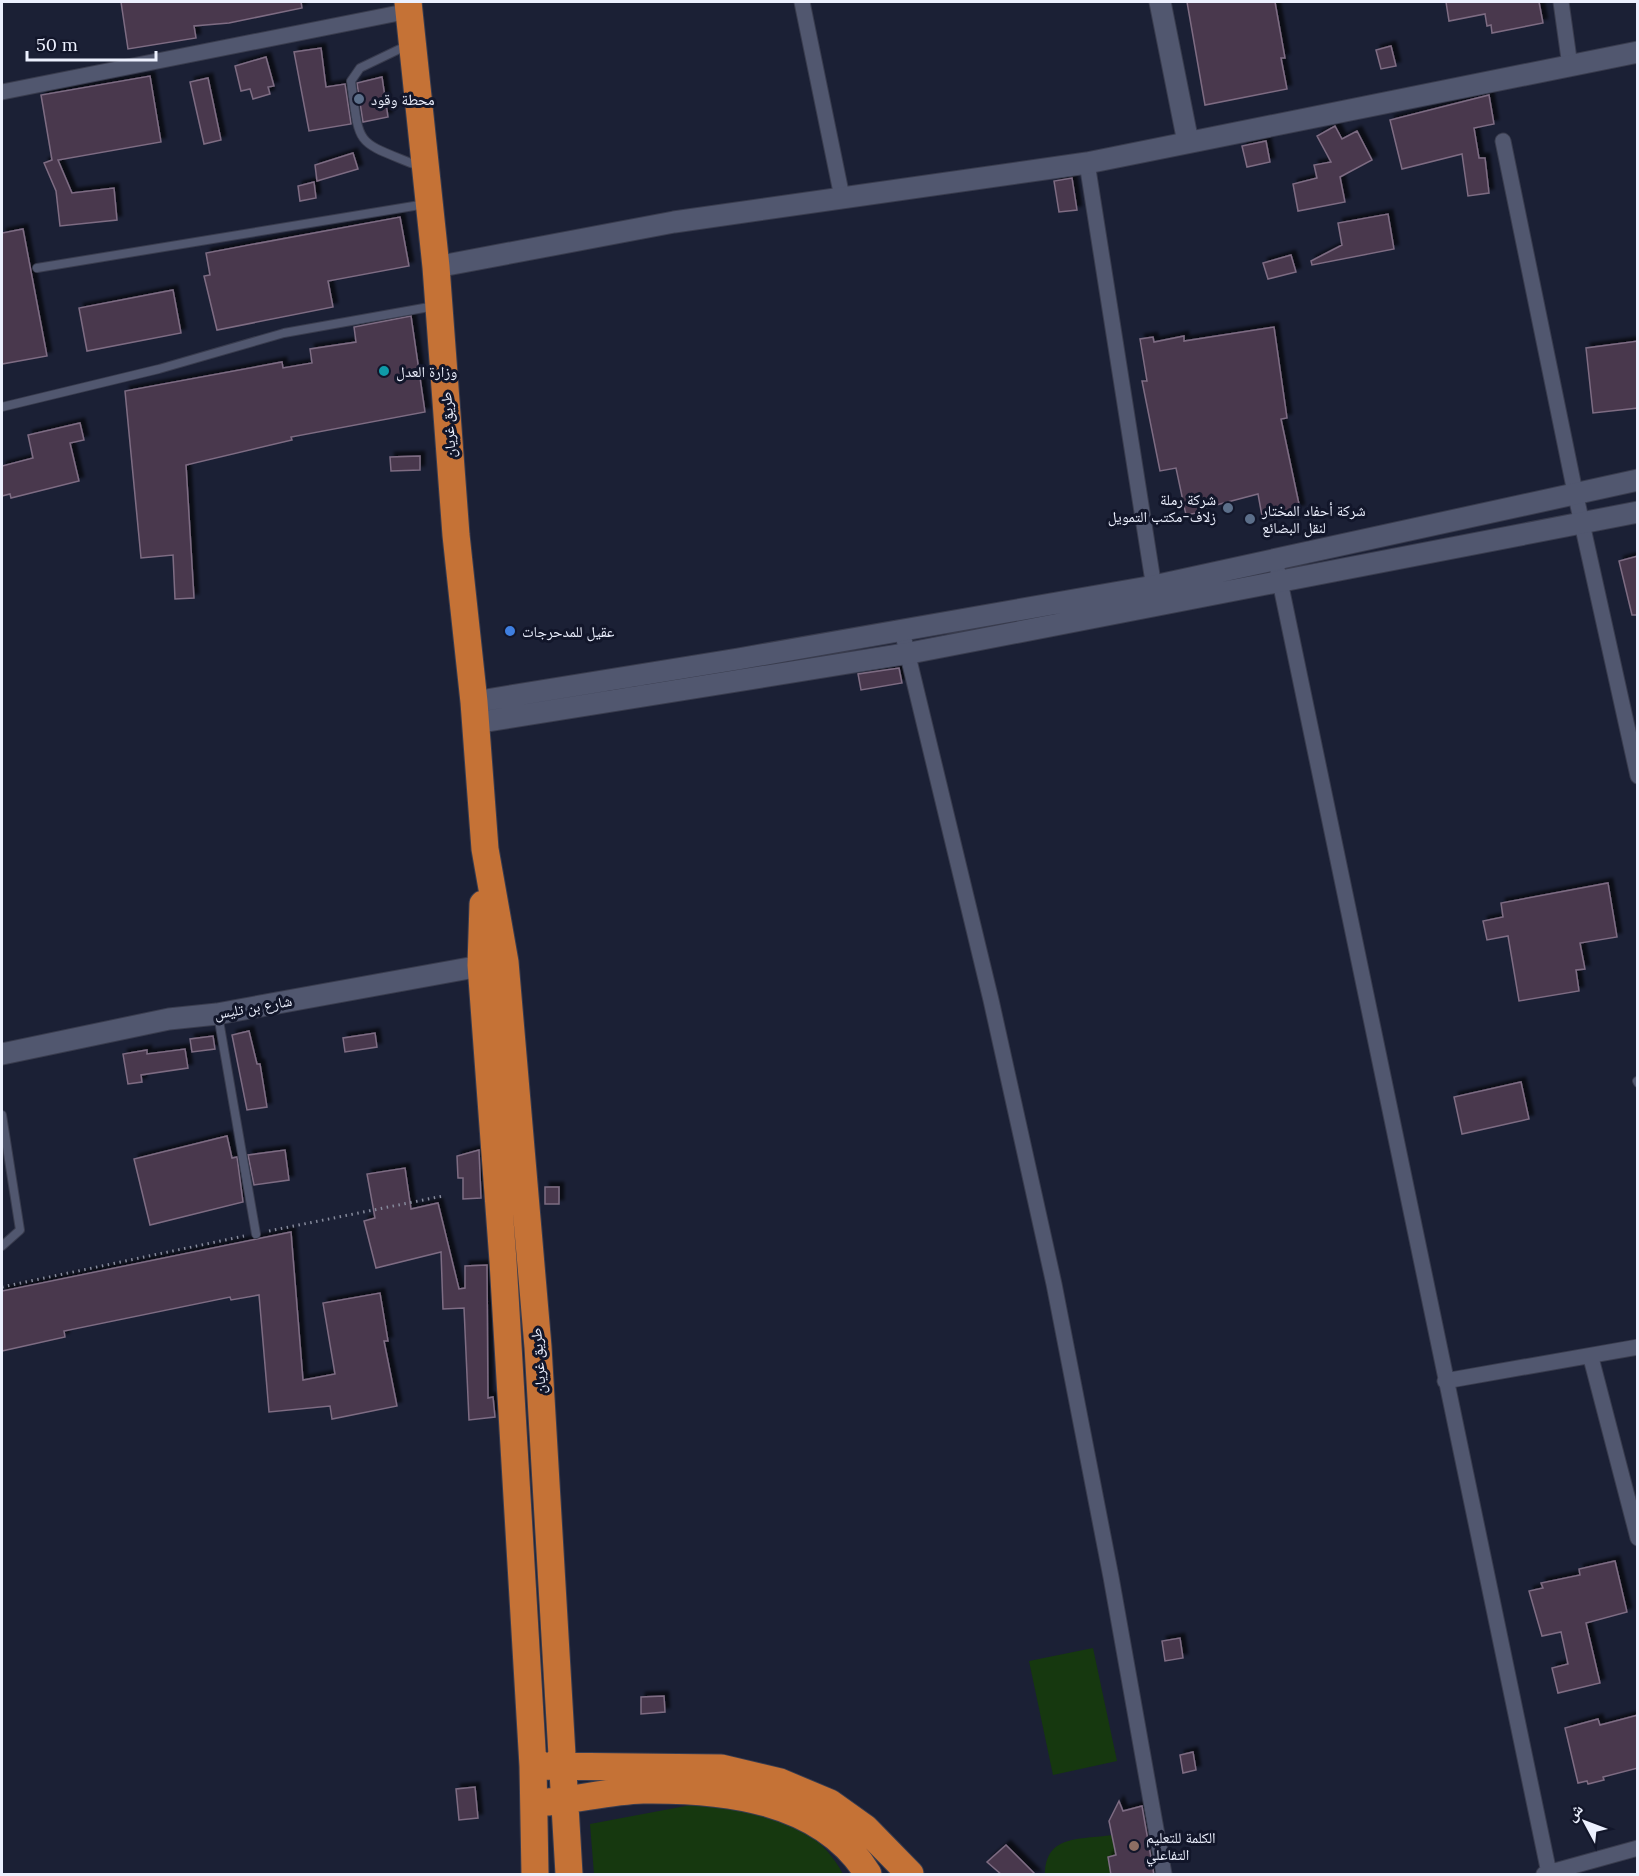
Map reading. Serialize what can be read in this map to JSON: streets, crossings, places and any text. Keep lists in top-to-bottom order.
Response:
{
  "streets": {
    "highway": ["طريق غريان"],
    "street": ["شارع بن تليس"]
  },
  "crossings": [
    ["طريق غريان", "شارع بن تليس"]
  ],
  "places": [
    "محطة وقود",
    "وزارة العدل",
    "شركة رملة زلاف-مكتب التمويل",
    "شركة أحفاد المختار لنقل البضائع",
    "عقيل للمدحرجات",
    "الكلمة للتعليم التفاعلي"
  ],
  "scale_bar": "50 m",
  "north": "top left"
}
